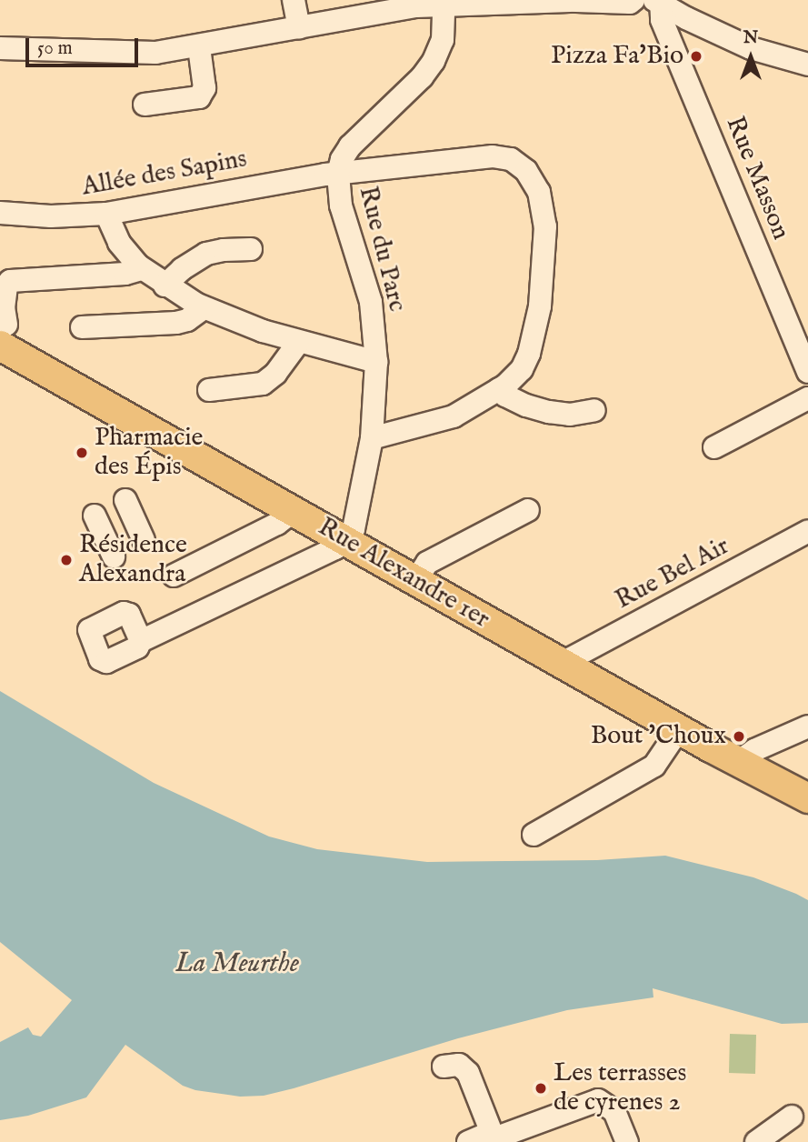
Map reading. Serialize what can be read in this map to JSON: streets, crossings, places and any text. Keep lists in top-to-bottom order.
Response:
{
  "streets": {
    "main road": ["Rue Alexandre 1er"],
    "street": [
      "Allée des Sapins",
      "Rue Masson",
      "Rue du Parc",
      "Rue Bel Air"
    ]
  },
  "crossings": [
    ["Allée des Sapins", "Rue du Parc"],
    ["Rue du Parc", "Rue Alexandre 1er"],
    ["Rue Alexandre 1er", "Rue Bel Air"]
  ],
  "water": ["La Meurthe"],
  "places": [
    "Pizza Fa'Bio",
    "Pharmacie des Épis",
    "Résidence Alexandra",
    "Bout 'Choux",
    "Les terrasses de cyrenes 2"
  ],
  "scale_bar": "50 m",
  "north": "top"
}
